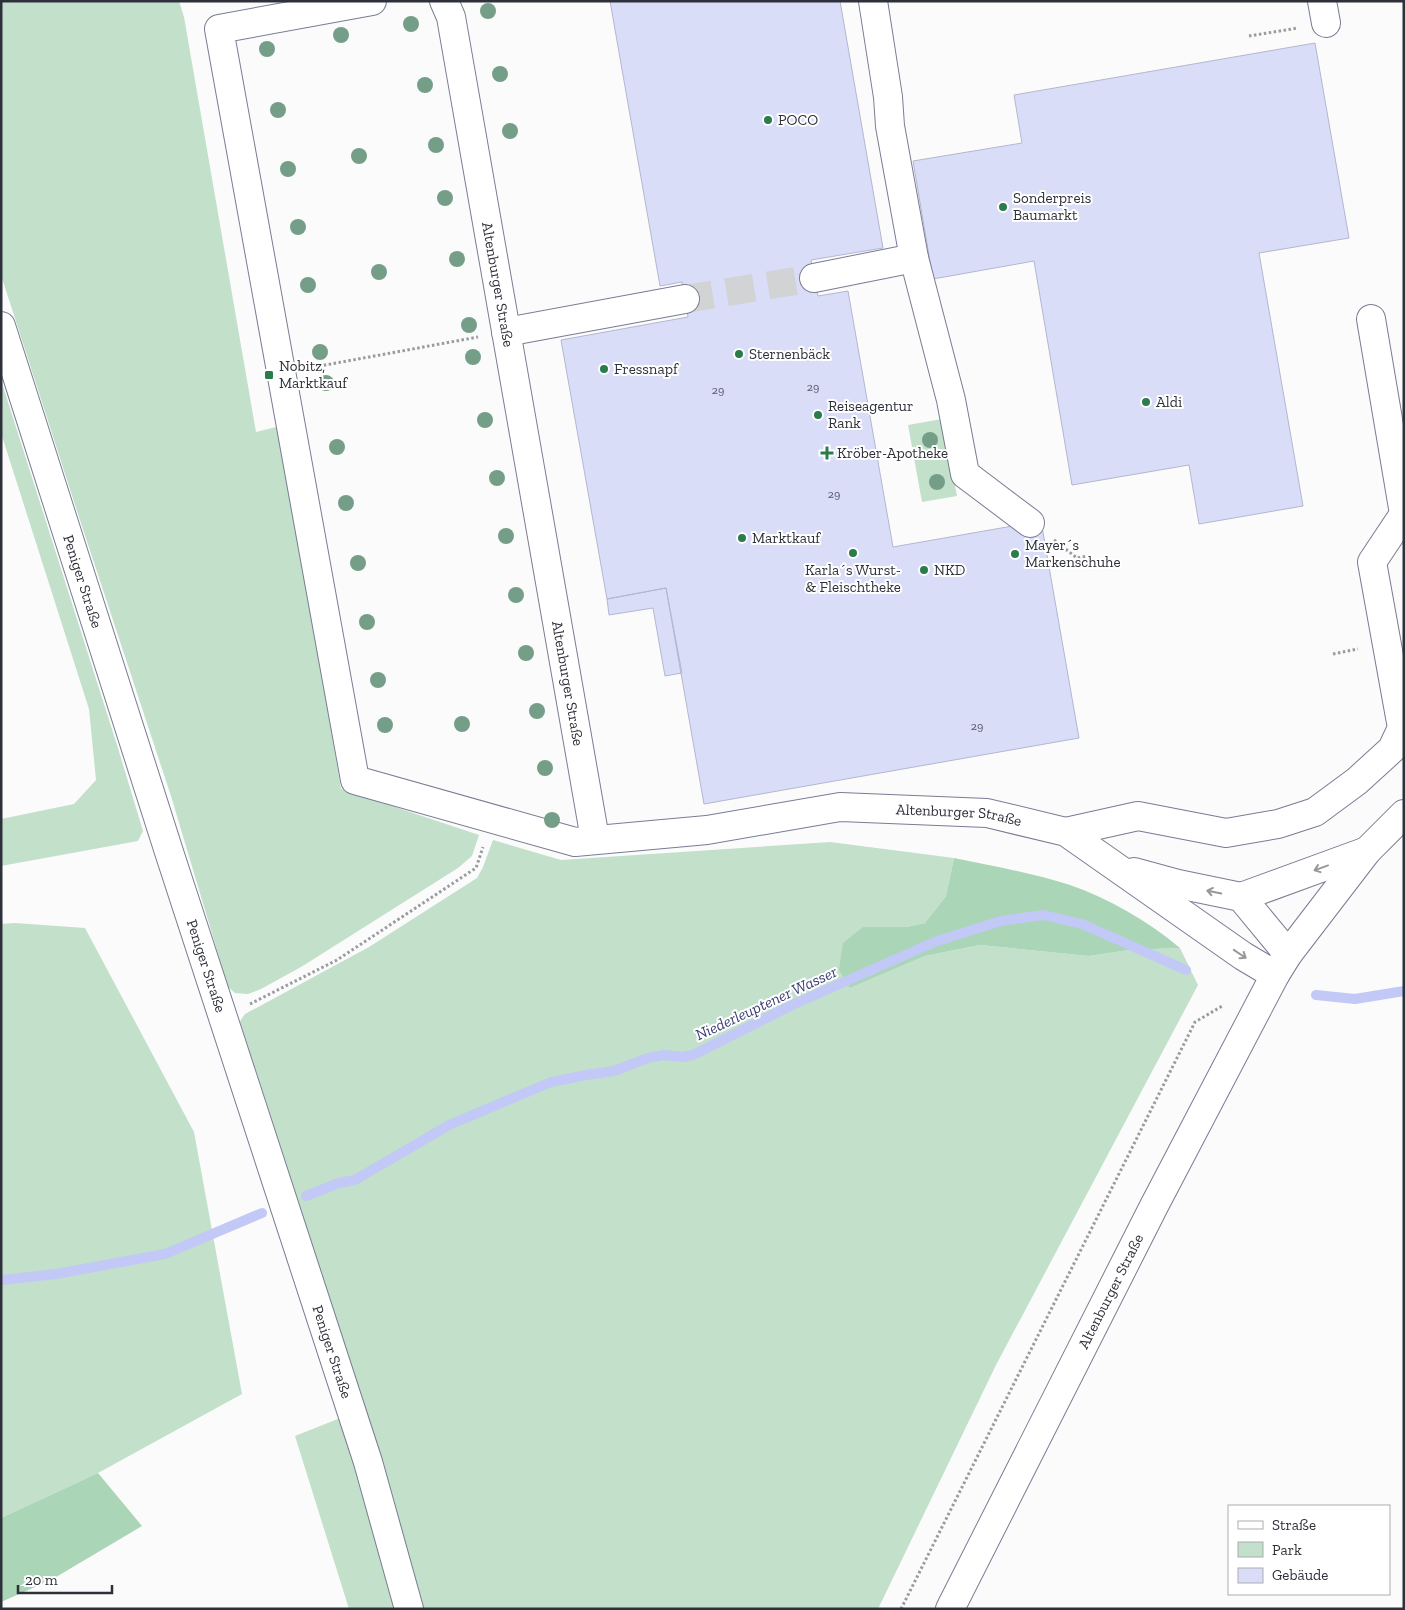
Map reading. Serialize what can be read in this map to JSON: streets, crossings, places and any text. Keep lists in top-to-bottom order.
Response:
{
  "streets": {
    "street": ["Altenburger Straße", "Peniger Straße"]
  },
  "water": ["Niederleuptener Wasser"],
  "places": {
    "other": [
      "POCO",
      "Sonderpreis Baumarkt",
      "Sternenbäck",
      "Fressnapf",
      "Aldi",
      "Reiseagentur Rank",
      "Marktkauf",
      "Karla´s Wurst- & Fleischtheke",
      "Mayer´s Markenschuhe",
      "NKD"
    ],
    "transit": ["Nobitz, Marktkauf"],
    "health": ["Kröber-Apotheke"]
  },
  "house_numbers": [
    "29",
    "29",
    "29",
    "29"
  ],
  "legend": ["Straße", "Park", "Gebäude"],
  "scale_bar": "20 m"
}
